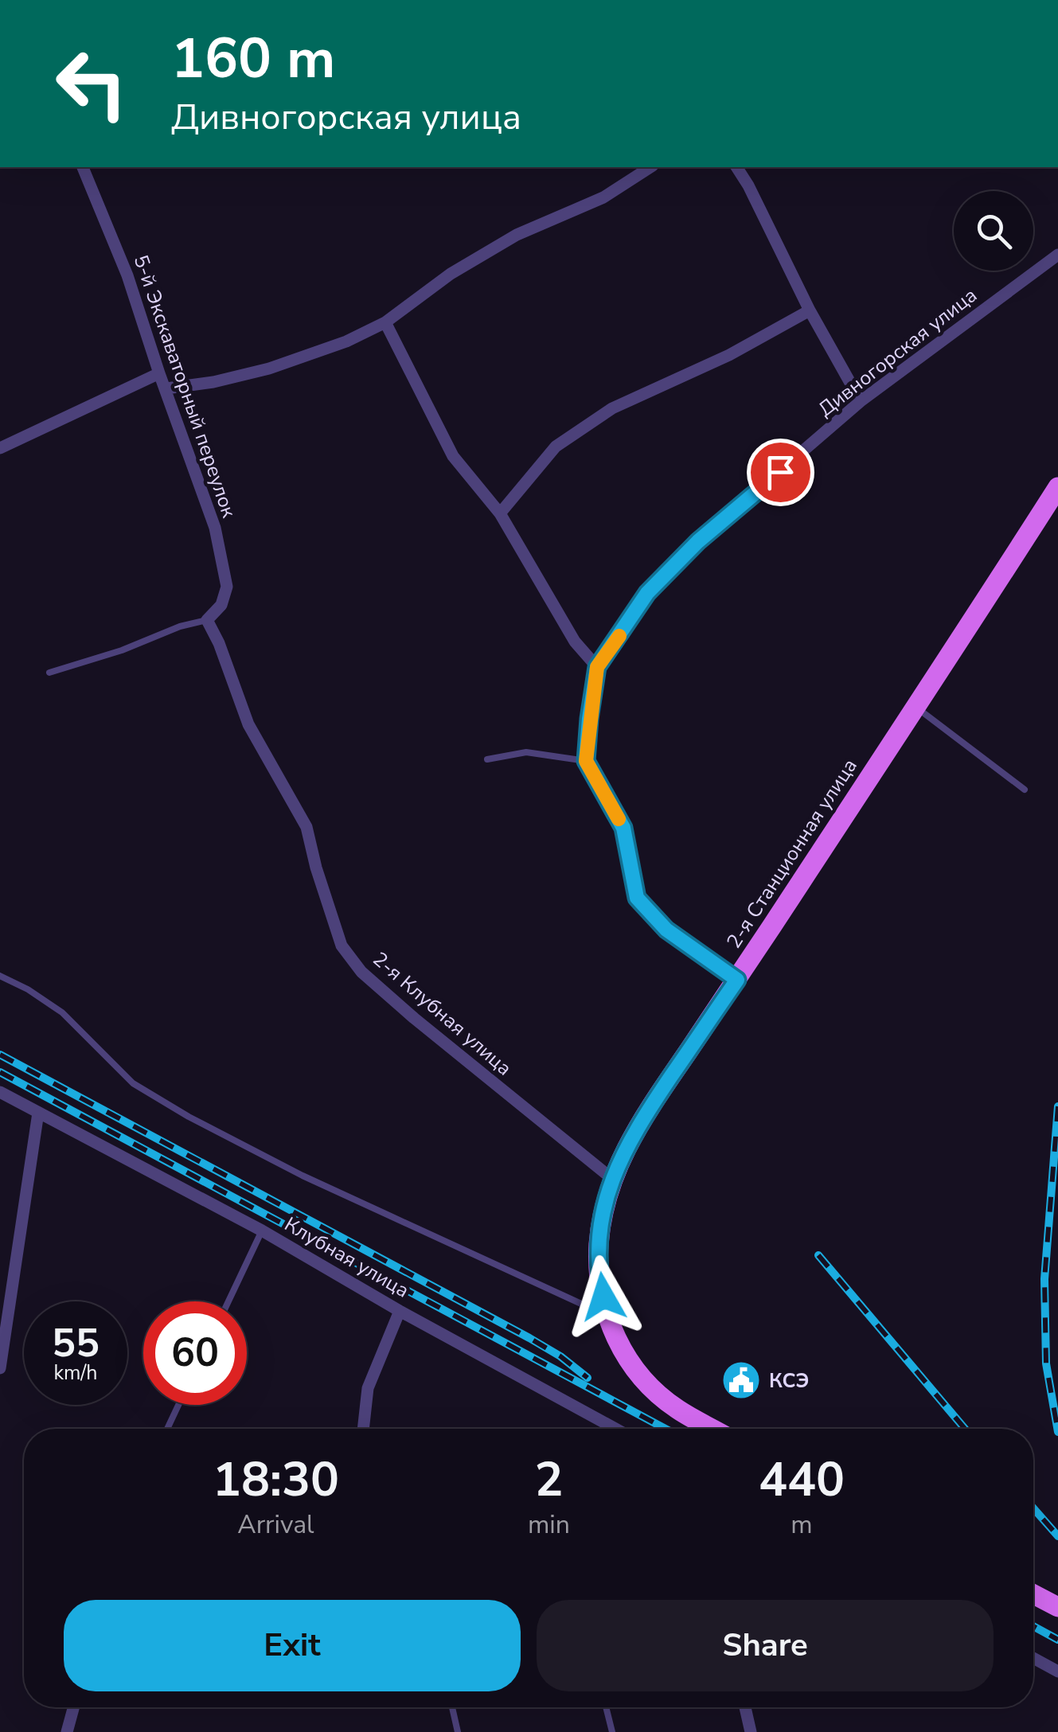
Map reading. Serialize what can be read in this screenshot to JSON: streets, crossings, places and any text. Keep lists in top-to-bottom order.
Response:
{
  "streets": {
    "main road": ["2-я Станционная улица"],
    "street": [
      "Дивногорская улица",
      "5-й Экскаваторный переулок",
      "2-я Клубная улица",
      "Клубная улица"
    ]
  },
  "crossings": [
    ["5-й Экскаваторный переулок", "2-я Клубная улица"],
    ["2-я Станционная улица", "2-я Клубная улица"]
  ],
  "places": {
    "public building": ["КСЭ"]
  },
  "page": {
    "turn": ["160 m", "Дивногорская улица"],
    "speed": "55 km/h",
    "limit": "60",
    "eta": [
      "18:30",
      "Arrival",
      "2",
      "min",
      "440",
      "m"
    ],
    "buttons": ["Exit", "Share"]
  }
}
